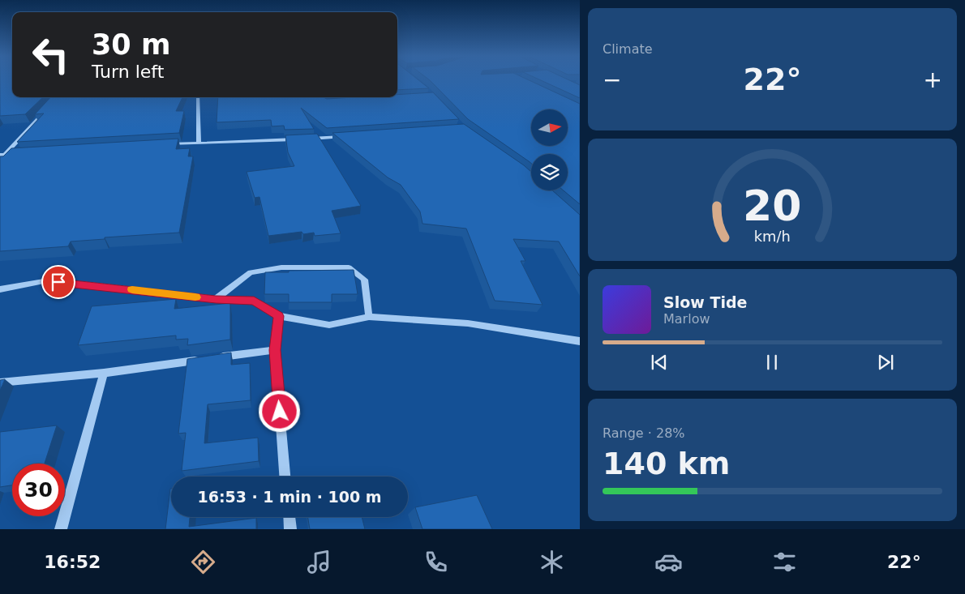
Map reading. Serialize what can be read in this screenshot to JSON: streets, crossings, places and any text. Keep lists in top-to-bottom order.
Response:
{
  "north": "right",
  "page": {
    "tile": [
      "Climate",
      ["Range · 28%", "140 km"]
    ],
    "turn": ["30 m", "Turn left"],
    "heat": ["−", "22°", "+"],
    "song": ["Slow Tide", "Marlow"],
    "limit": "30",
    "trip": "16:53 · 1 min · 100 m",
    "tabs": ["16:52", "22°"],
    "gauge": ["20", "km/h"]
  }
}
